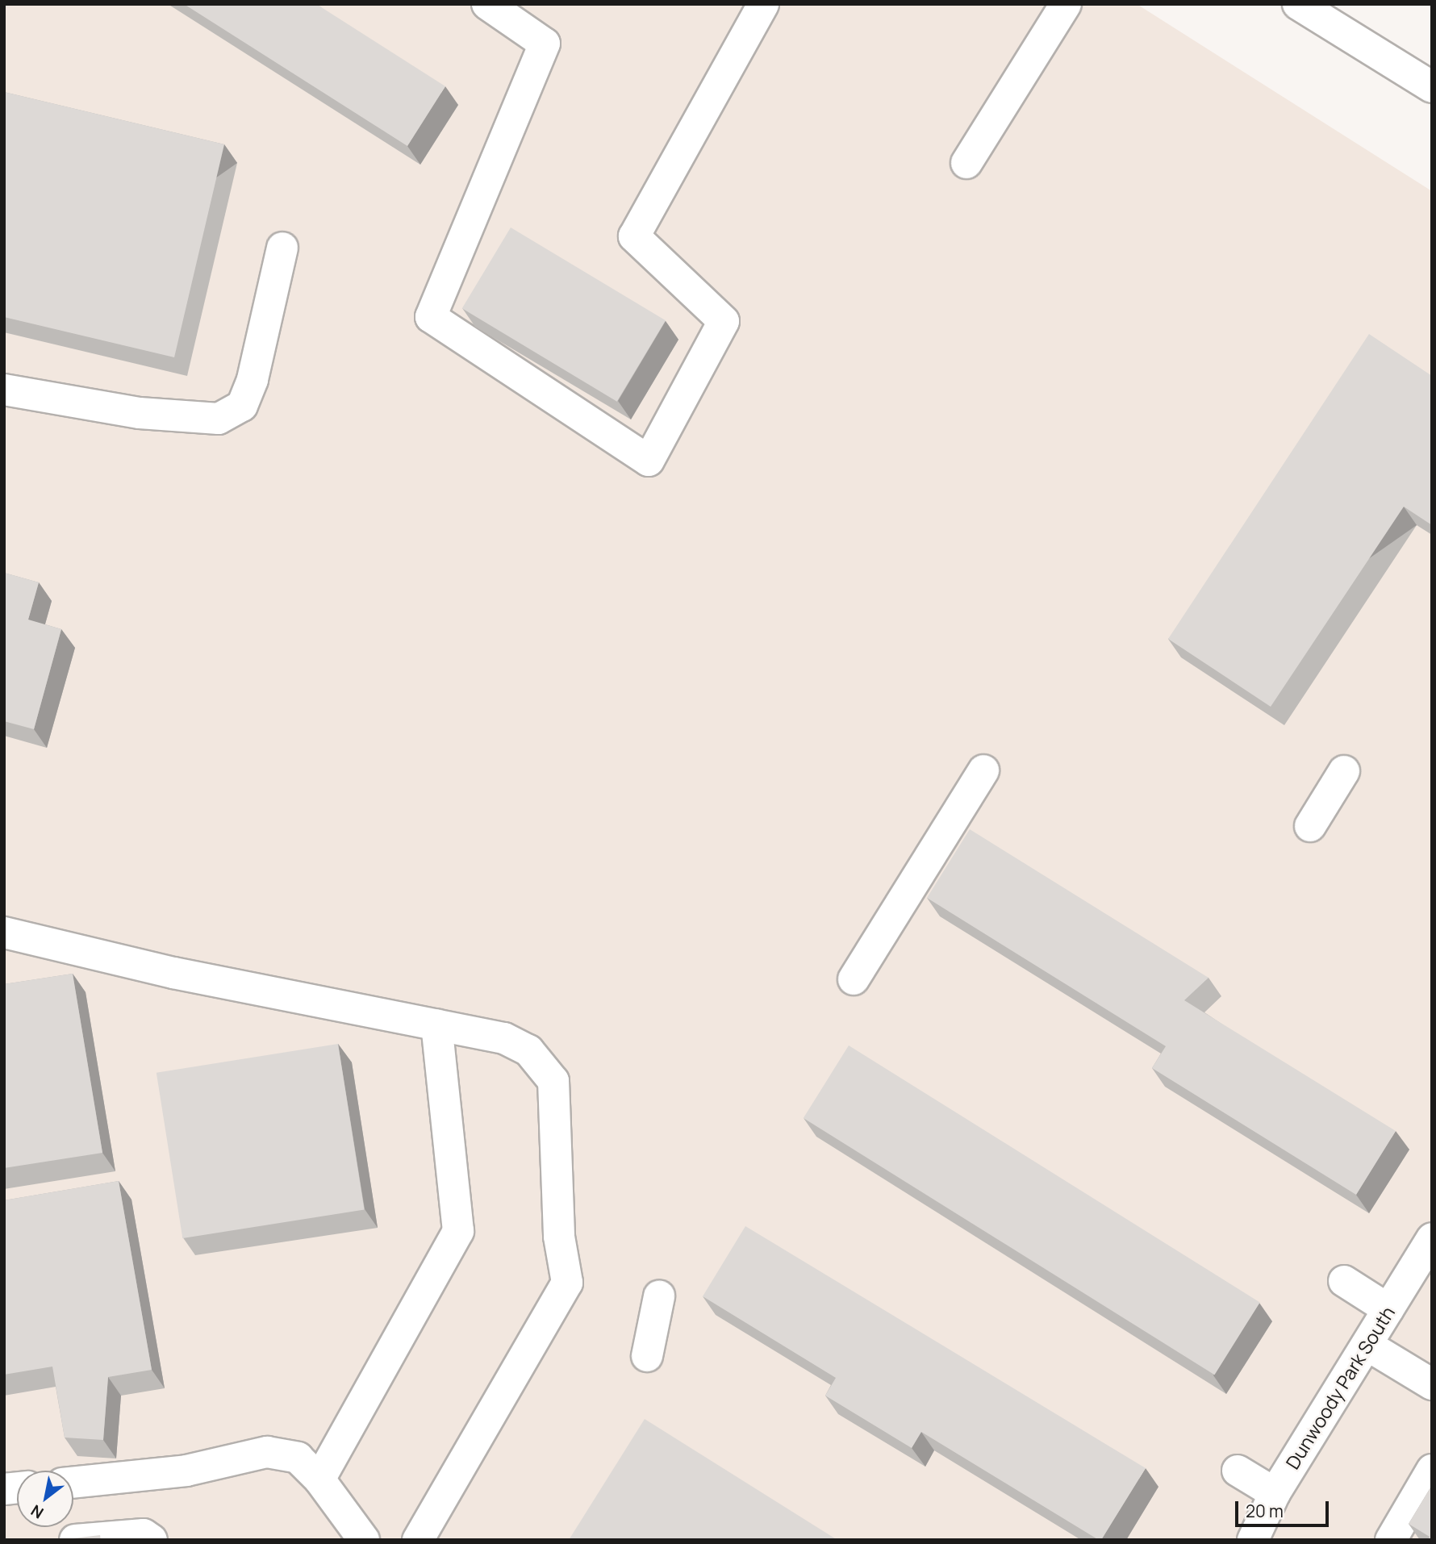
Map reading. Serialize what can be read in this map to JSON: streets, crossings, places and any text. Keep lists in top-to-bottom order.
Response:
{
  "streets": {
    "street": ["Dunwoody Park South"]
  },
  "scale_bar": "20 m",
  "north": "bottom left"
}
